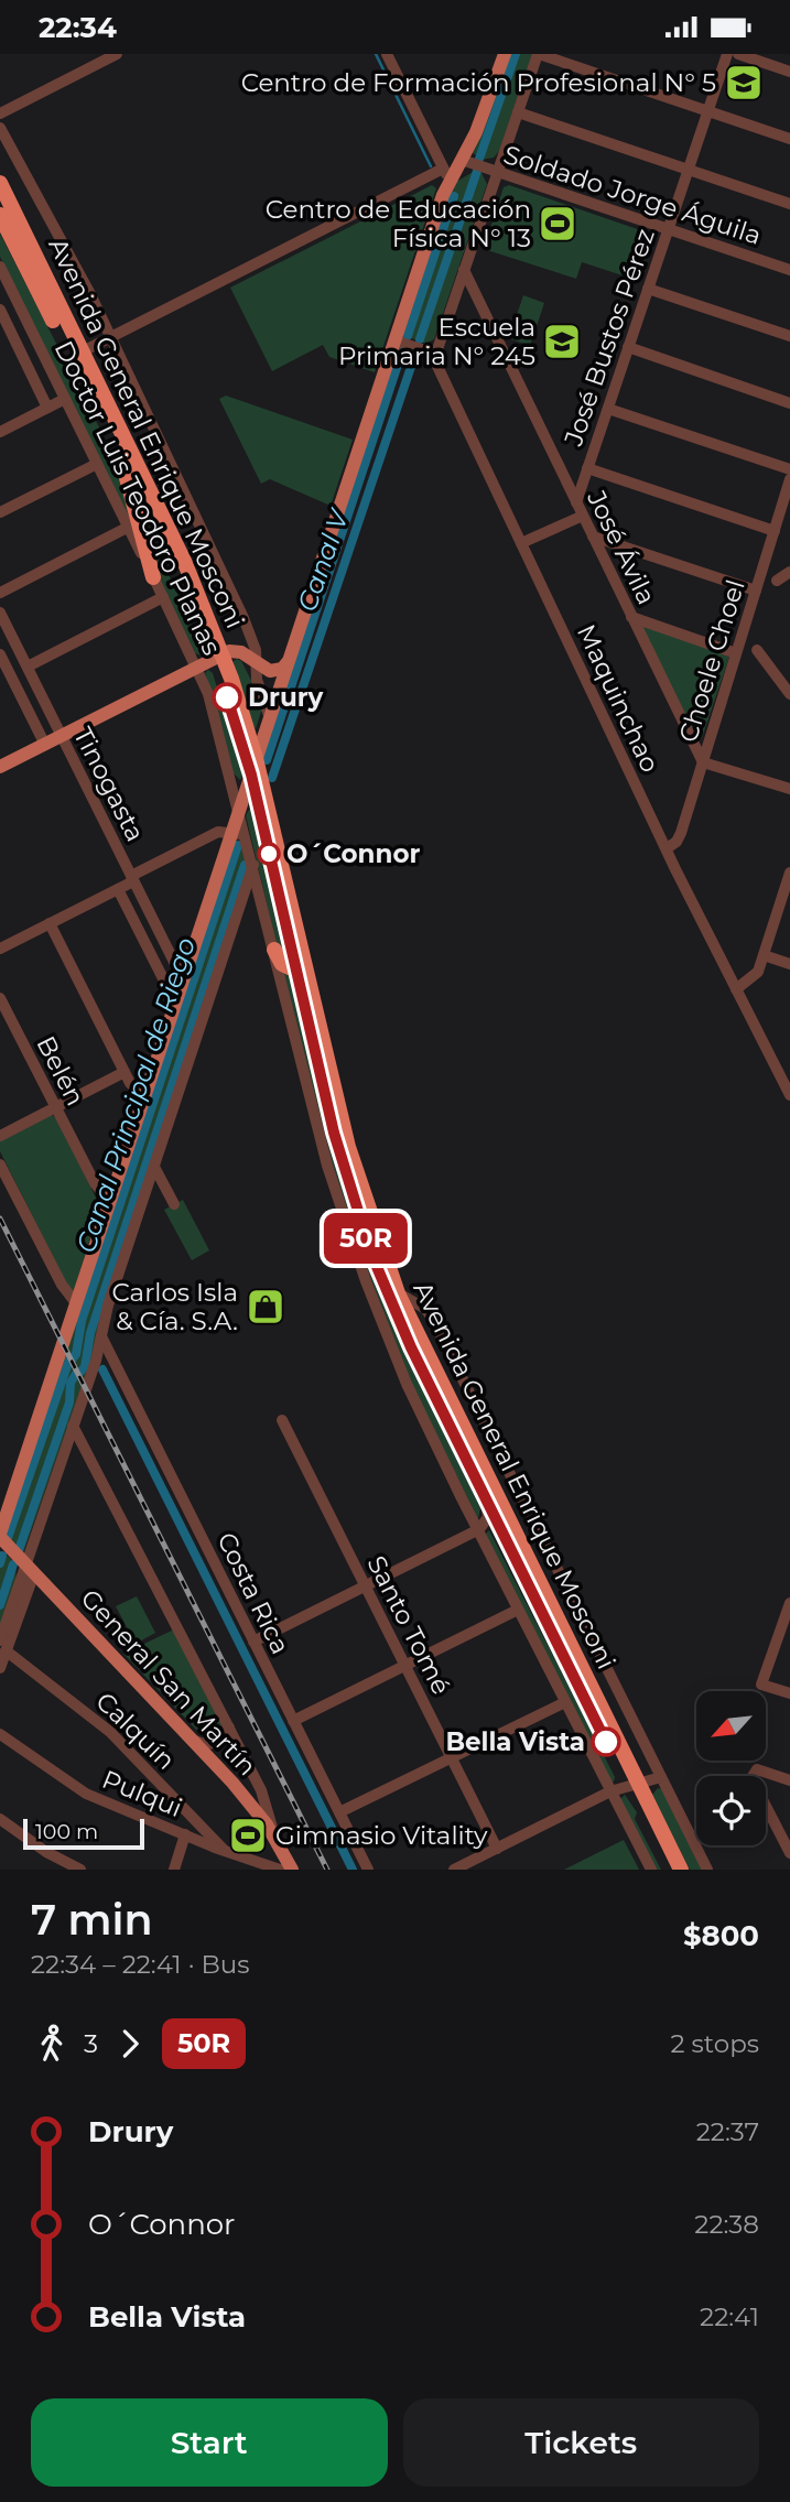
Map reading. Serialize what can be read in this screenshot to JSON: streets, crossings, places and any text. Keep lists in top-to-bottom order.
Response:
{
  "streets": {
    "highway": ["Avenida General Enrique Mosconi"],
    "main road": ["General San Martín"],
    "street": [
      "Soldado Jorge Águila",
      "José Bustos Pérez",
      "Doctor Luis Teodoro Planas",
      "José Ávila",
      "Choele Choel",
      "Maquinchao",
      "Tinogasta",
      "Belén",
      "Costa Rica",
      "Santo Tomé",
      "Calquín",
      "Pulqui"
    ]
  },
  "crossings": [
    ["Soldado Jorge Águila", "José Bustos Pérez"],
    ["José Bustos Pérez", "José Ávila"],
    ["José Ávila", "Choele Choel"],
    ["Choele Choel", "Maquinchao"],
    ["Calquín", "Pulqui"]
  ],
  "water": ["Canal V", "Canal Principal de Riego"],
  "places": {
    "school or university": ["Centro de Formación Profesional N° 5", "Escuela Primaria N° 245"],
    "sports": ["Centro de Educación Física N° 13", "Gimnasio Vitality"],
    "other": ["Drury", "O´Connor", "Bella Vista"],
    "shop": ["Carlos Isla & Cía. S.A."]
  },
  "lines": ["bus line 50R"],
  "scale_bar": "100 m",
  "north": "bottom left",
  "page": {
    "status": "22:34",
    "on_map": "50R",
    "scale": "100 m",
    "heading": ["7 min", "22:34 – 22:41 · Bus", "$800"],
    "legs": ["3", "50R", "2 stops"],
    "list": [
      {
        "name": "Drury",
        "value": "22:37"
      },
      {
        "name": "O´Connor",
        "value": "22:38"
      },
      {
        "name": "Bella Vista",
        "value": "22:41"
      }
    ],
    "buttons": ["Start", "Tickets"]
  }
}
